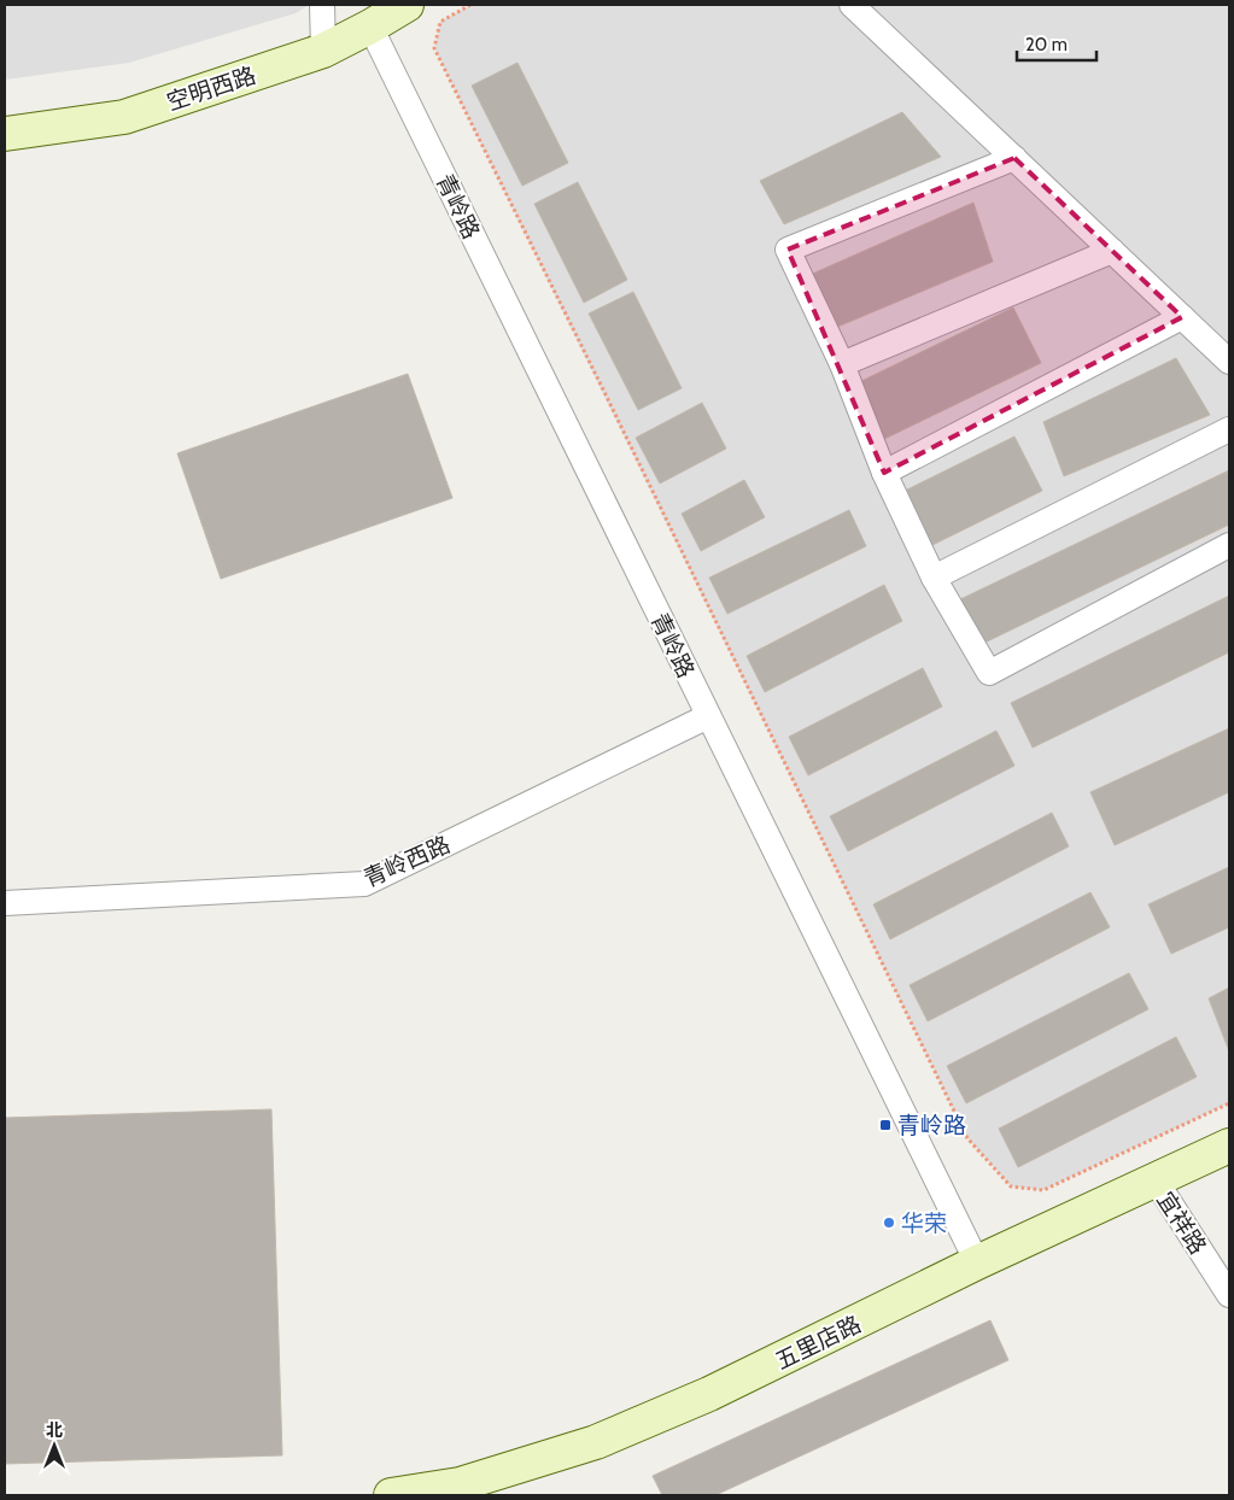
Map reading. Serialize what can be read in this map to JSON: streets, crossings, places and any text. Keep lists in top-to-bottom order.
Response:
{
  "streets": {
    "main road": ["空明西路", "五里店路"],
    "street": ["青岭路", "青岭西路", "宜祥路"]
  },
  "crossings": [
    ["空明西路", "青岭路"],
    ["青岭路", "青岭西路"],
    ["青岭路", "五里店路"],
    ["宜祥路", "五里店路"]
  ],
  "places": {
    "transit": ["青岭路"],
    "other": ["华荣"]
  },
  "scale_bar": "20 m",
  "north": "top"
}
